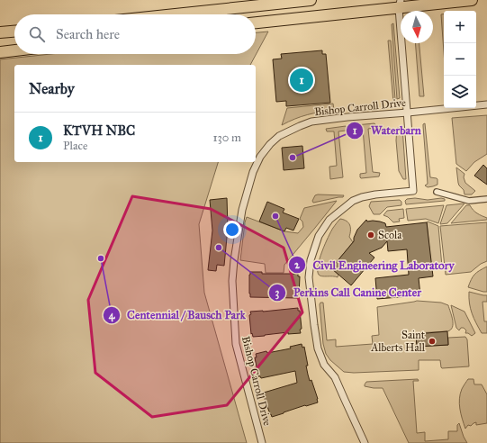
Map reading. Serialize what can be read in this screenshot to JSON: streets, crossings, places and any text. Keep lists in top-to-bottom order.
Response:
{
  "streets": {
    "street": ["Bishop Carroll Drive"]
  },
  "places": [
    "Waterbarn",
    "Civil Engineering Laboratory",
    "Scola",
    "Perkins Call Canine Center",
    "Centennial / Bausch Park",
    "Saint Alberts Hall"
  ],
  "north": "bottom",
  "page": {
    "map_buttons": ["+", "−"],
    "search": "Search here",
    "heading": "Nearby",
    "pins": "1",
    "list": [
      {
        "mark": "1",
        "name": "KTVH NBC",
        "note": "Place",
        "value": "130 m"
      }
    ]
  }
}
